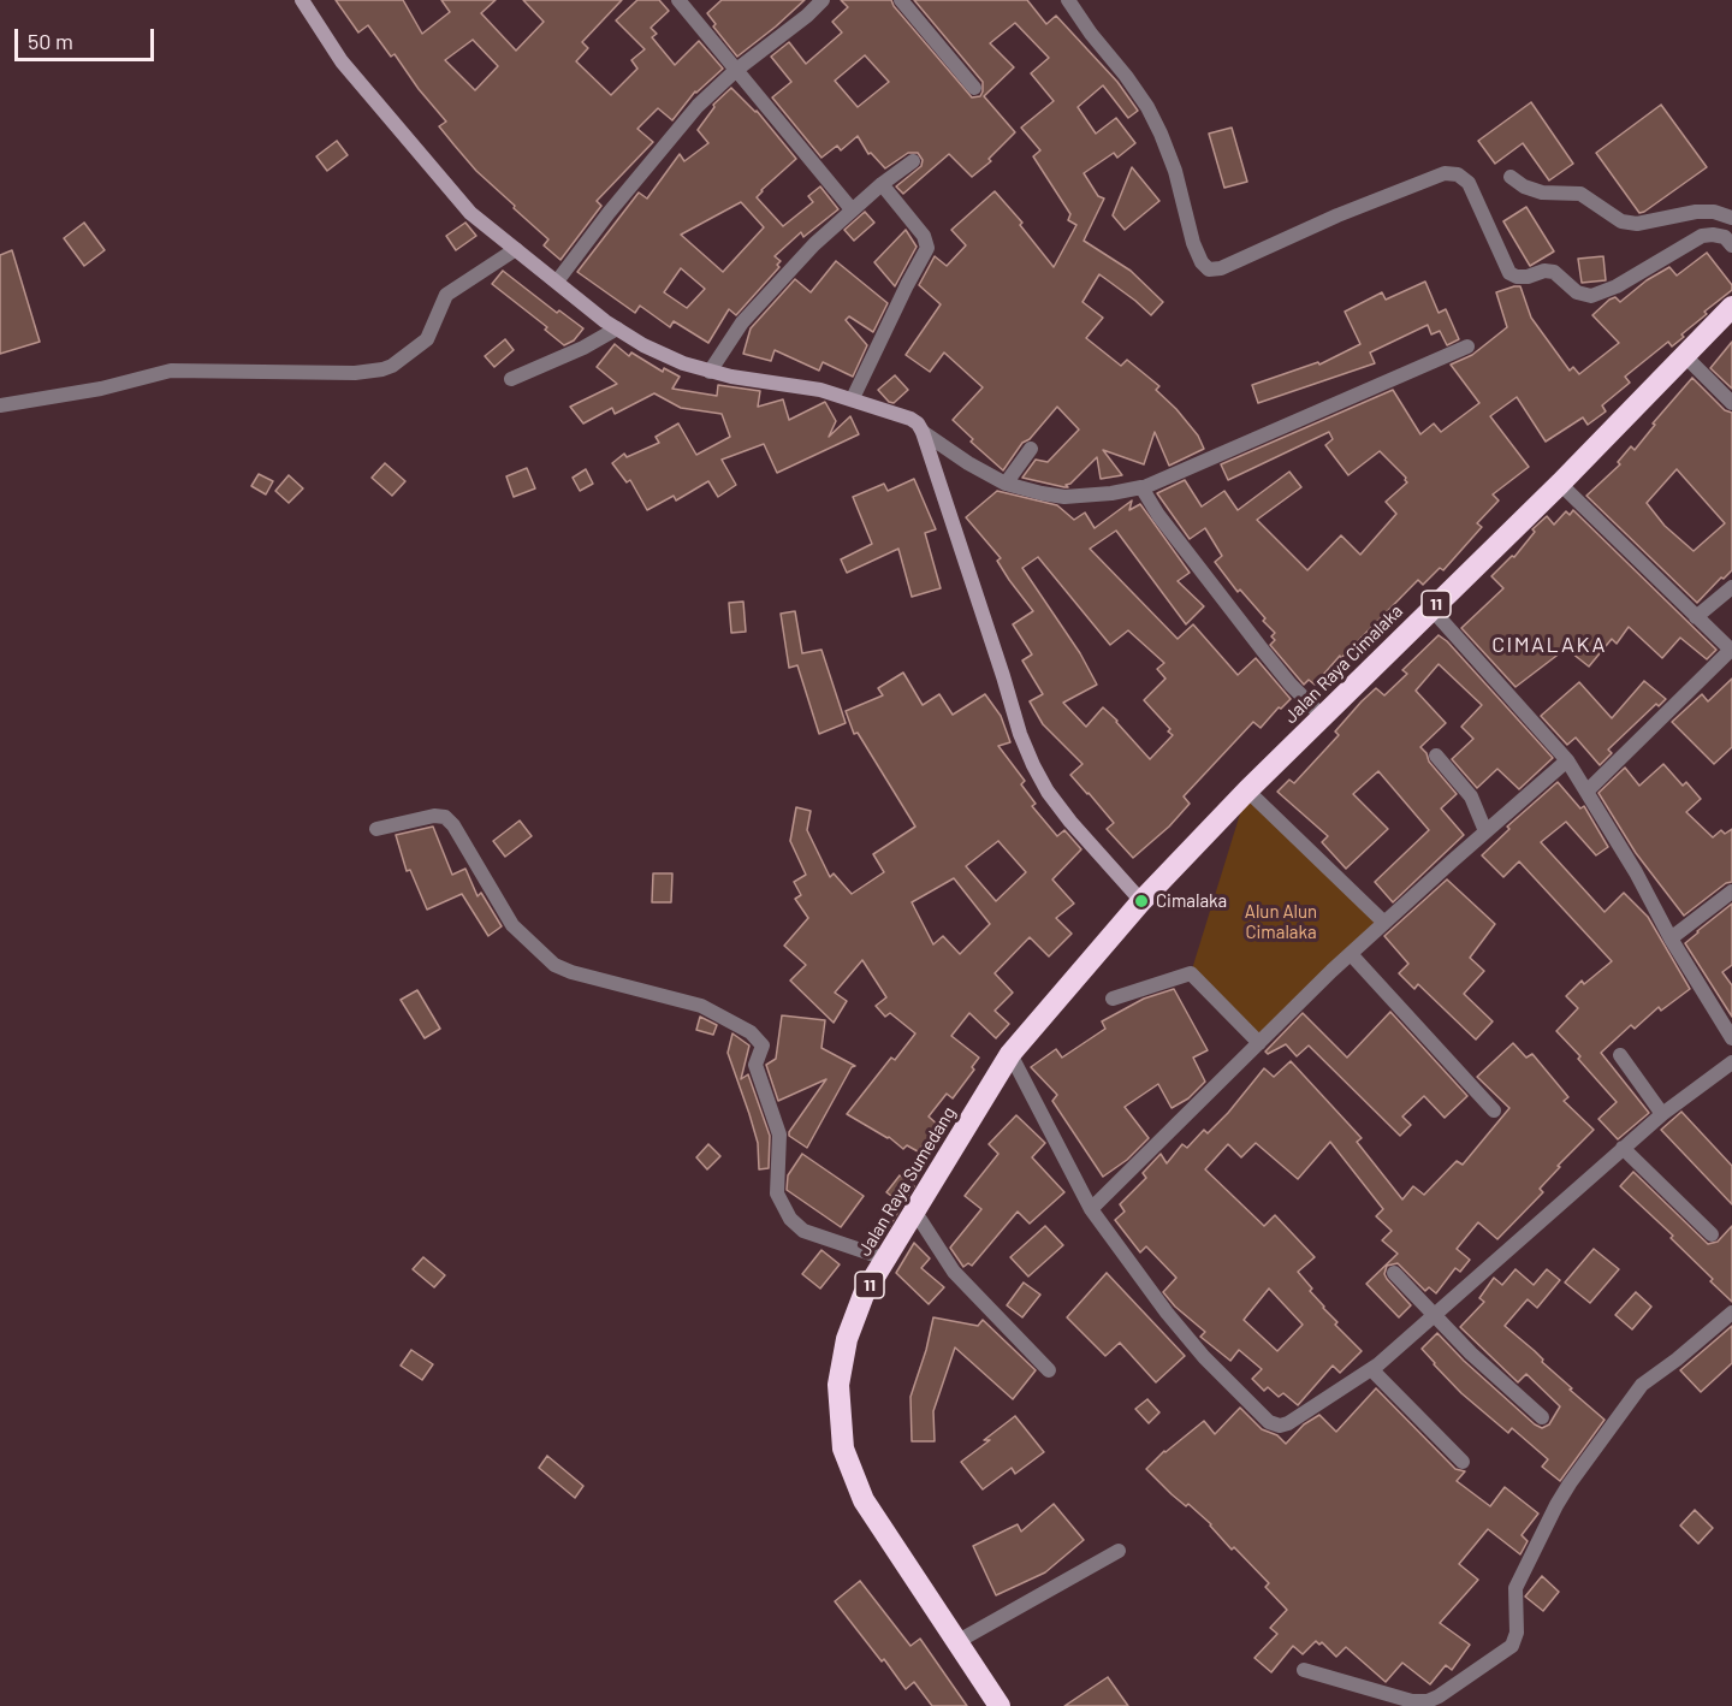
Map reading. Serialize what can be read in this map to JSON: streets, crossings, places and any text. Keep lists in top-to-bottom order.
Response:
{
  "streets": {
    "highway": ["11", "Jalan Raya Cimalaka", "Jalan Raya Sumedang"]
  },
  "crossings": [
    ["Jalan Raya Cimalaka", "Jalan Raya Sumedang"]
  ],
  "districts": ["CIMALAKA"],
  "parks": ["Alun Alun Cimalaka"],
  "places": ["Cimalaka"],
  "scale_bar": "50 m"
}
